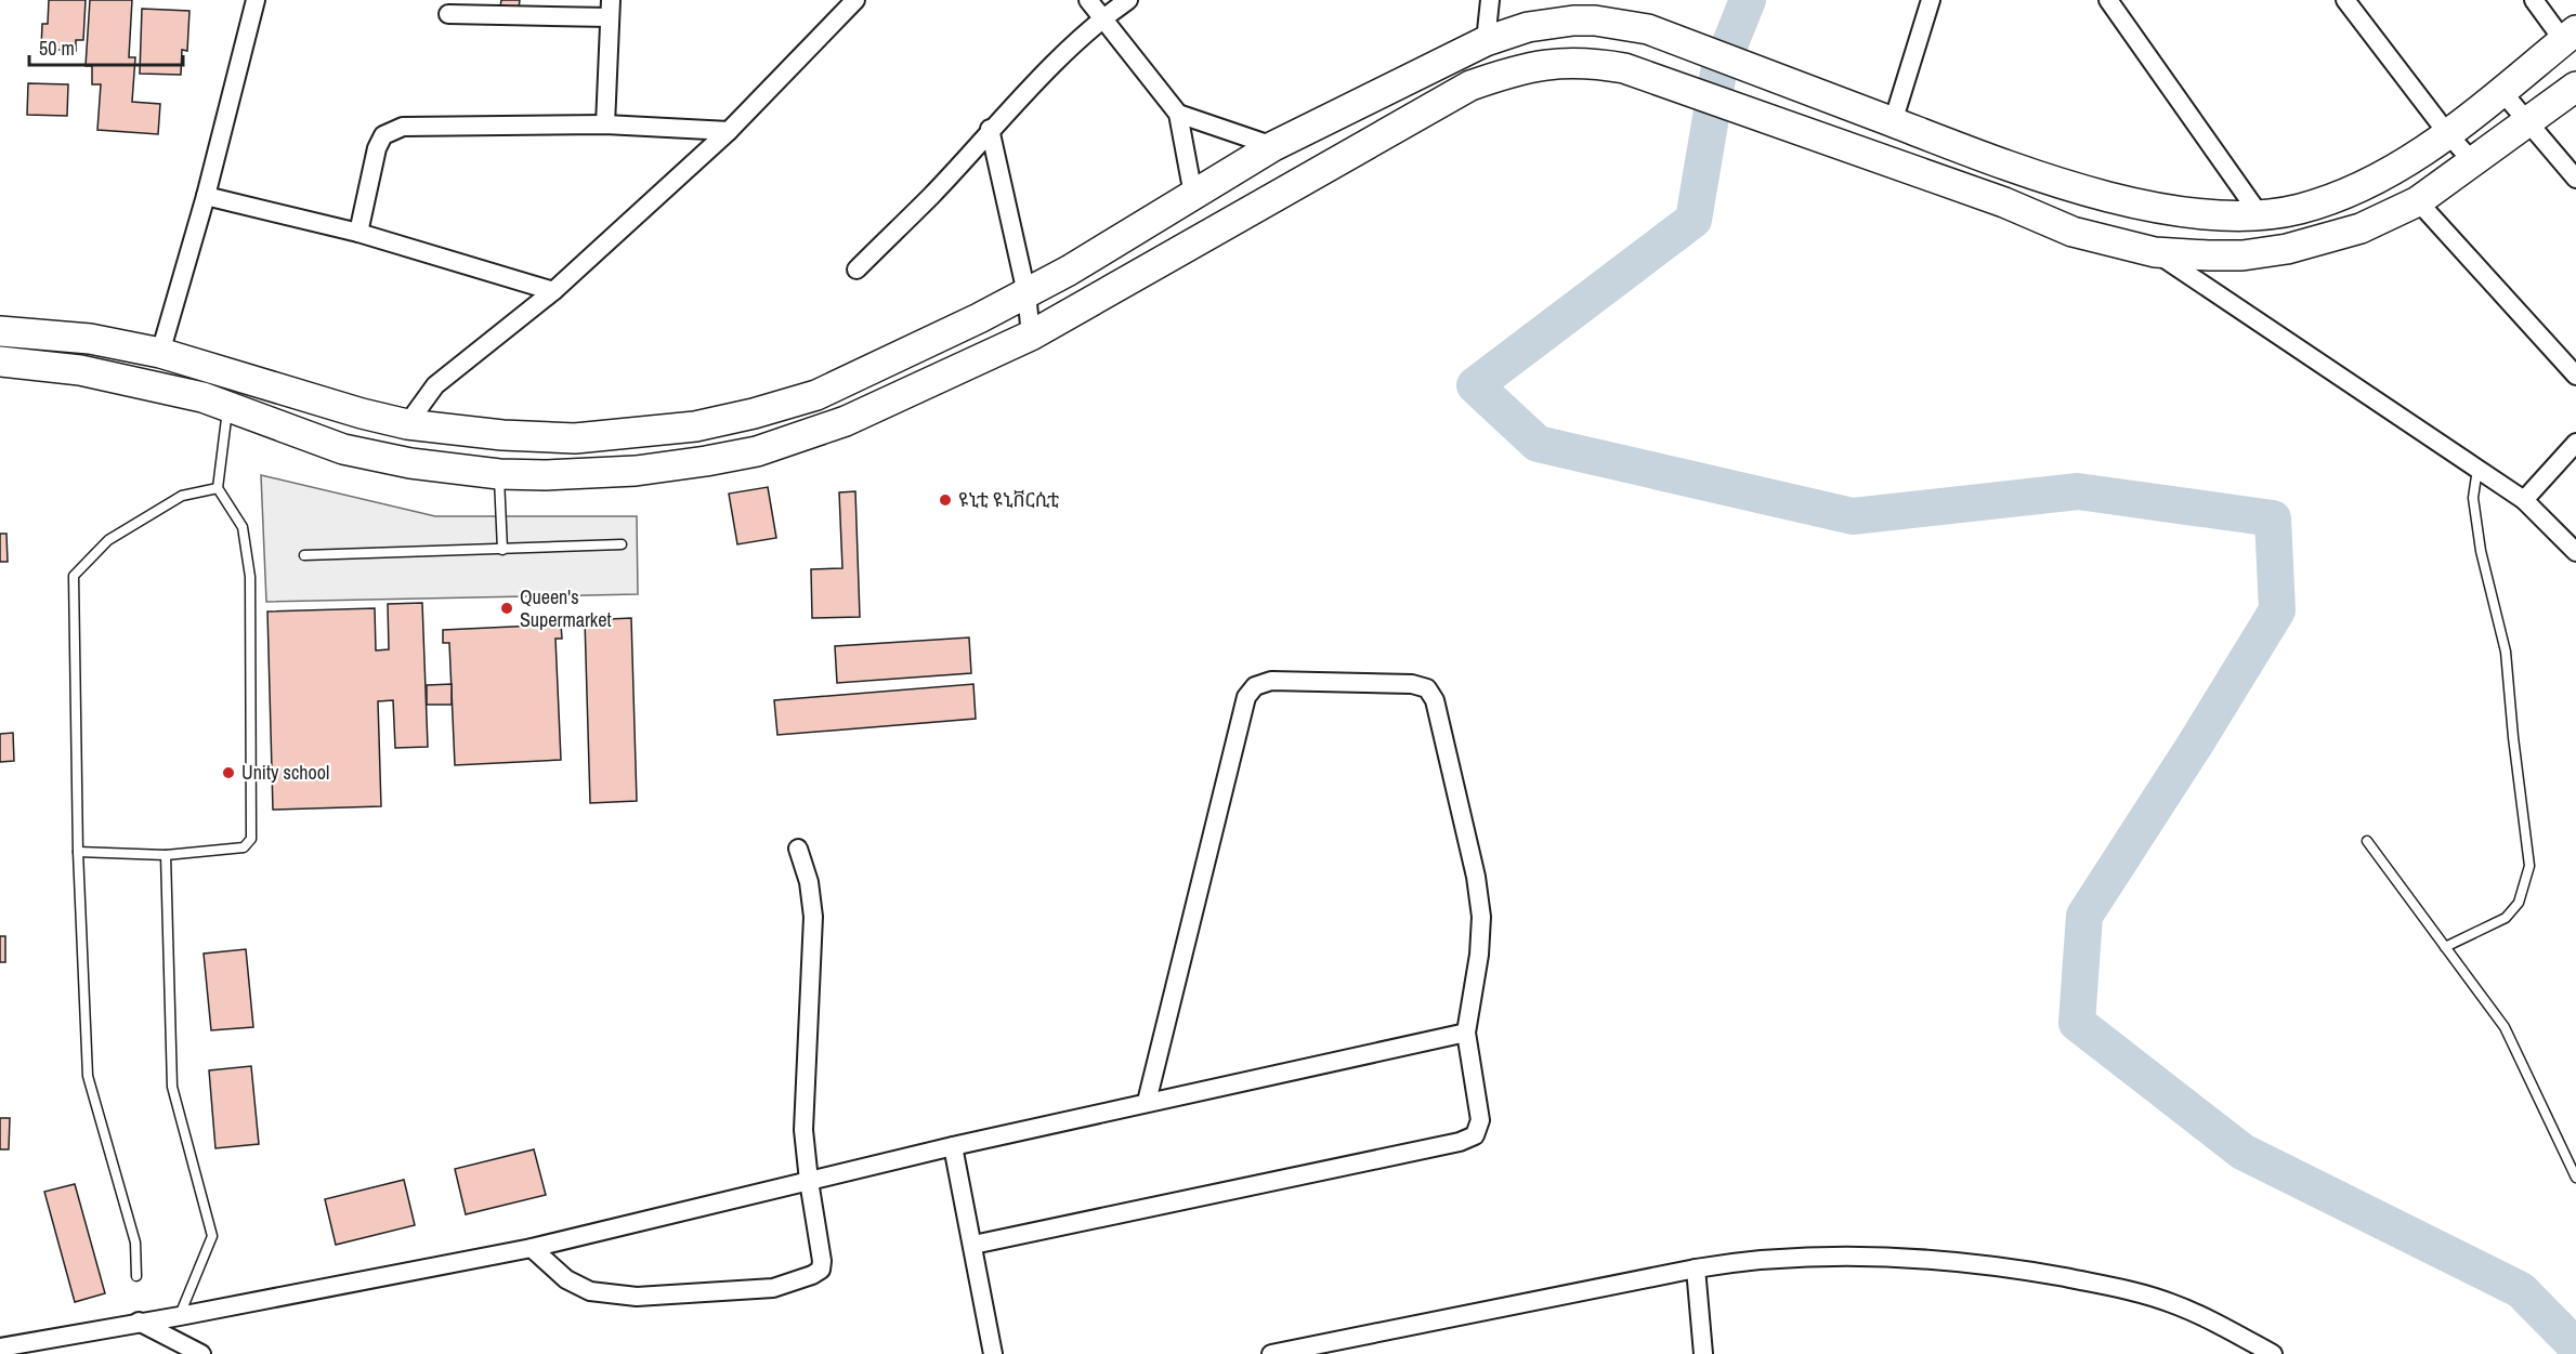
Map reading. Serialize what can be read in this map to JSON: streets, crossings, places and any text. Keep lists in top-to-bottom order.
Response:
{
  "places": ["ዩኒቲ ዩኒቨርሲቲ", "Queen's Supermarket", "Unity school"],
  "scale_bar": "50 m"
}
